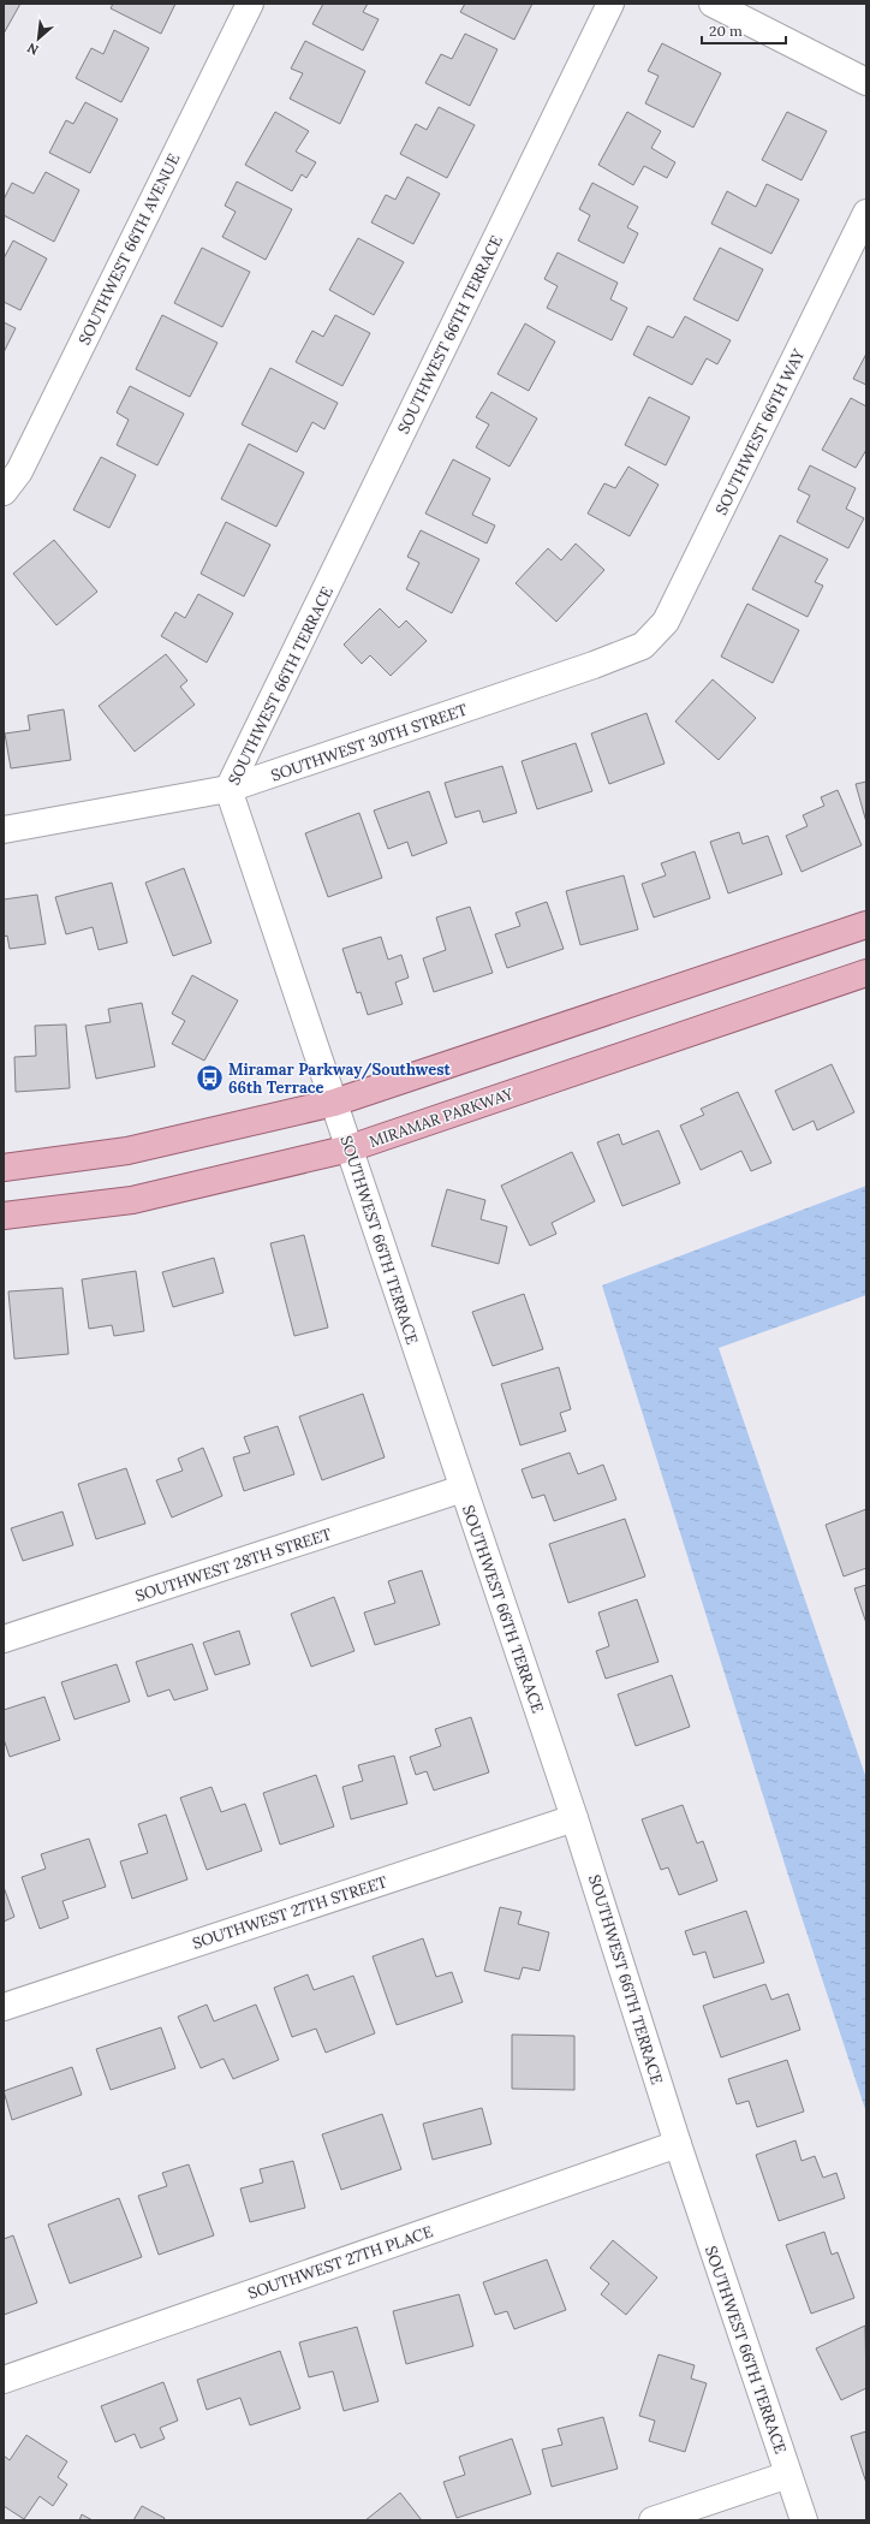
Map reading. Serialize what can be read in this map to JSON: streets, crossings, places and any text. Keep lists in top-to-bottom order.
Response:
{
  "streets": {
    "main road": ["MIRAMAR PARKWAY"],
    "street": [
      "SOUTHWEST 66TH AVENUE",
      "SOUTHWEST 66TH TERRACE",
      "SOUTHWEST 66TH WAY",
      "SOUTHWEST 30TH STREET",
      "SOUTHWEST 28TH STREET",
      "SOUTHWEST 27TH STREET",
      "SOUTHWEST 27TH PLACE"
    ]
  },
  "crossings": [
    ["SOUTHWEST 66TH TERRACE", "SOUTHWEST 30TH STREET"],
    ["SOUTHWEST 66TH TERRACE", "MIRAMAR PARKWAY"],
    ["SOUTHWEST 66TH TERRACE", "SOUTHWEST 28TH STREET"],
    ["SOUTHWEST 66TH TERRACE", "SOUTHWEST 27TH STREET"],
    ["SOUTHWEST 66TH TERRACE", "SOUTHWEST 27TH PLACE"],
    ["SOUTHWEST 66TH WAY", "SOUTHWEST 30TH STREET"]
  ],
  "places": {
    "bus stop": ["Miramar Parkway/Southwest 66th Terrace"]
  },
  "scale_bar": "20 m",
  "north": "bottom left"
}
